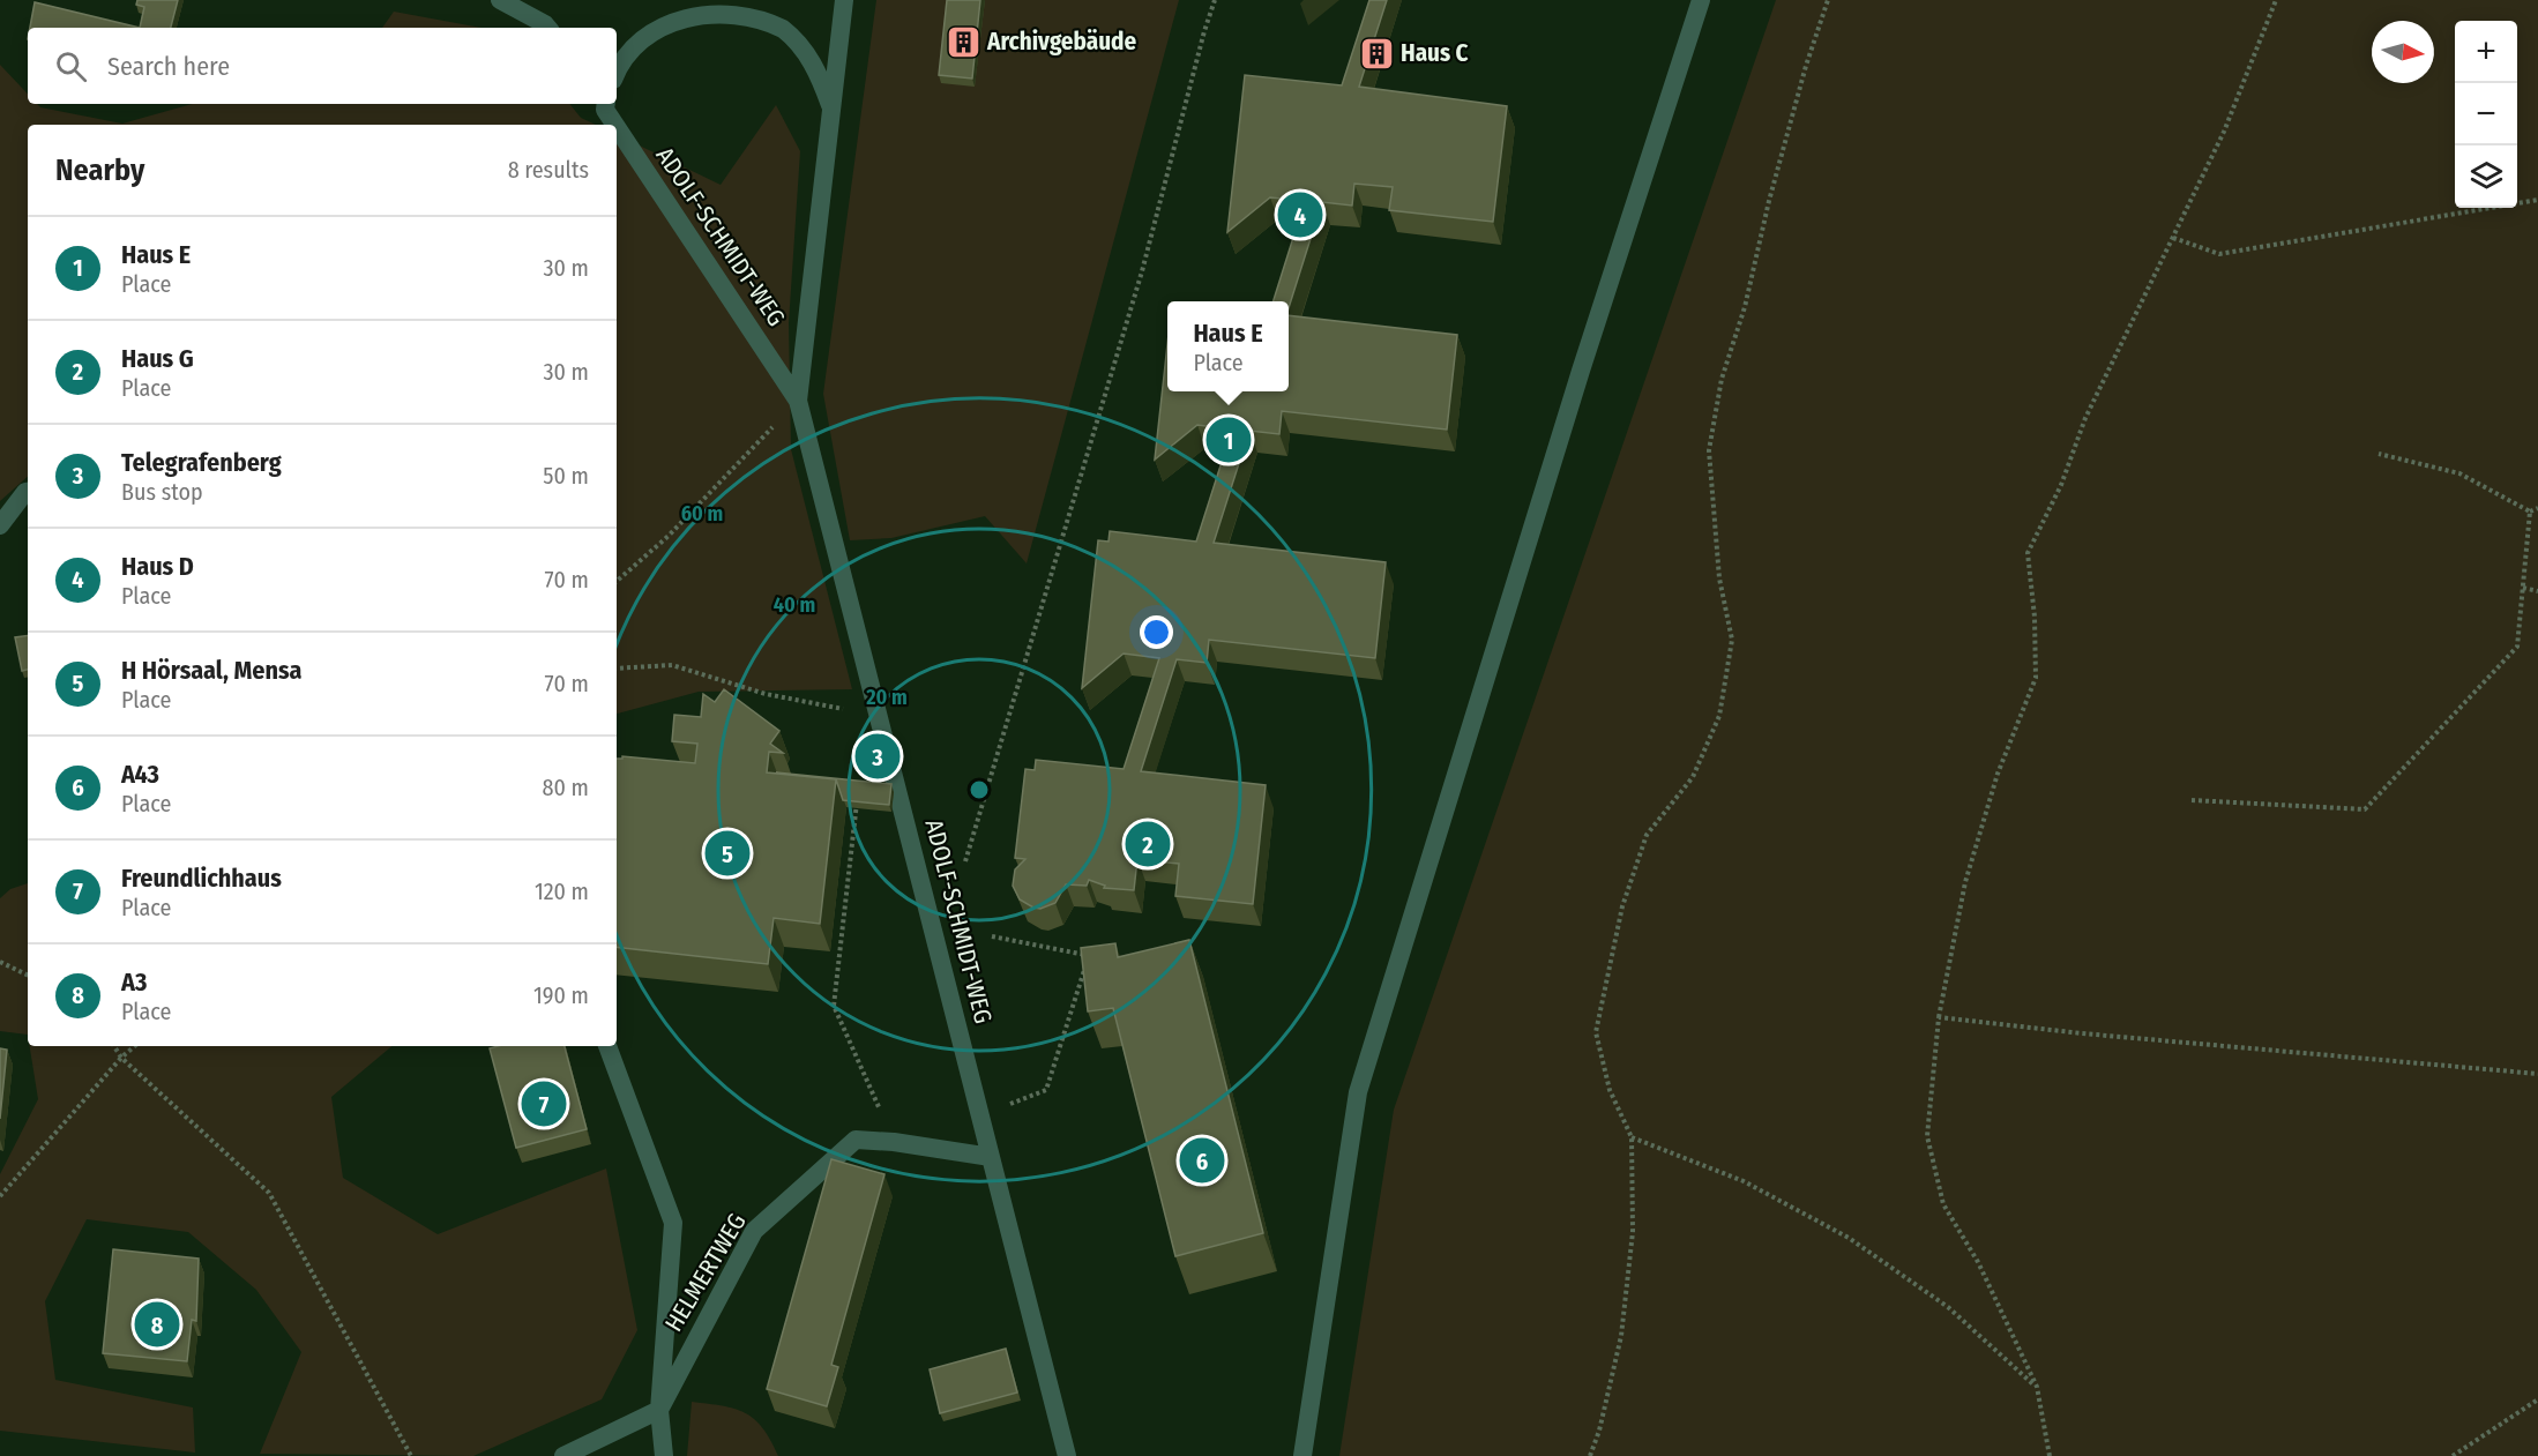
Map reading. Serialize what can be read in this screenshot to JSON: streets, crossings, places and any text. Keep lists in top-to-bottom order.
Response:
{
  "streets": {
    "lane": ["ADOLF-SCHMIDT-WEG", "HELMERTWEG"]
  },
  "crossings": [
    ["ADOLF-SCHMIDT-WEG", "HELMERTWEG"]
  ],
  "places": {
    "building": ["Archivgebäude", "Haus C"]
  },
  "north": "right",
  "page": {
    "map_buttons": ["+", "−"],
    "search": "Search here",
    "heading": ["Nearby", "8 results"],
    "pins": [
      "4",
      "1",
      "3",
      "2",
      "5",
      "7",
      "6",
      "8"
    ],
    "list": [
      {
        "mark": "1",
        "name": "Haus E",
        "note": "Place",
        "value": "30 m"
      },
      {
        "mark": "2",
        "name": "Haus G",
        "note": "Place",
        "value": "30 m"
      },
      {
        "mark": "3",
        "name": "Telegrafenberg",
        "note": "Bus stop",
        "value": "50 m"
      },
      {
        "mark": "4",
        "name": "Haus D",
        "note": "Place",
        "value": "70 m"
      },
      {
        "mark": "5",
        "name": "H Hörsaal, Mensa",
        "note": "Place",
        "value": "70 m"
      },
      {
        "mark": "6",
        "name": "A43",
        "note": "Place",
        "value": "80 m"
      },
      {
        "mark": "7",
        "name": "Freundlichhaus",
        "note": "Place",
        "value": "120 m"
      },
      {
        "mark": "8",
        "name": "A3",
        "note": "Place",
        "value": "190 m"
      }
    ],
    "popup": ["Haus E", "Place"]
  },
  "rings": ["60 m", "40 m", "20 m"]
}
